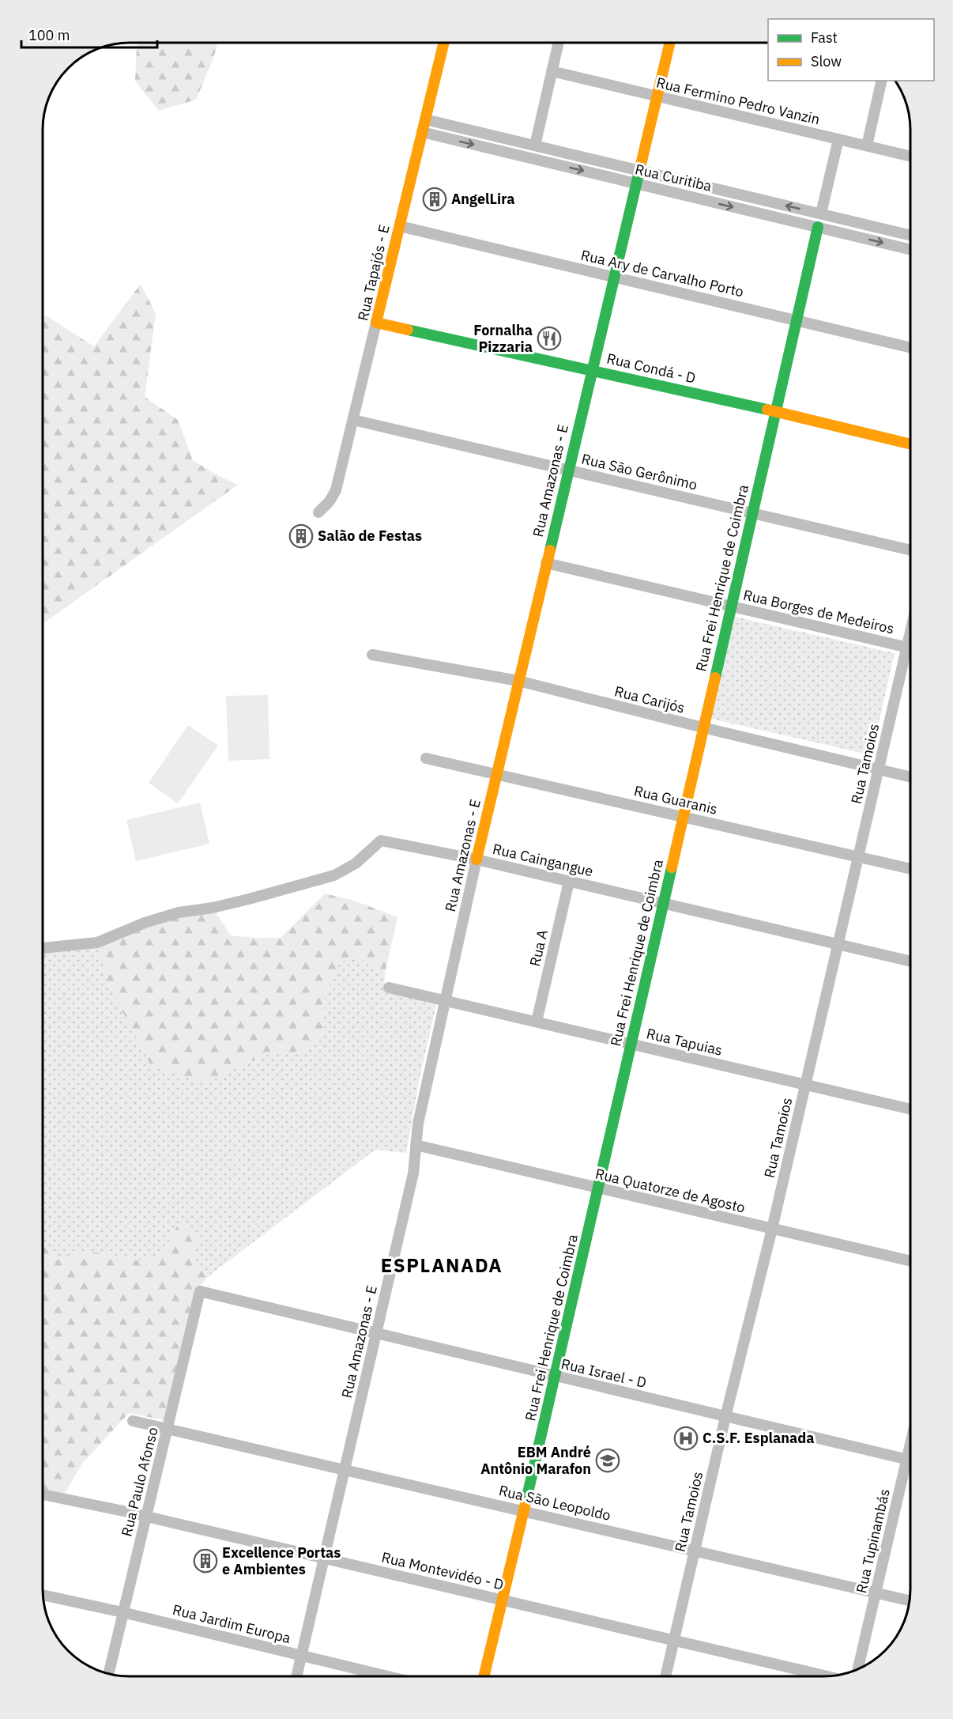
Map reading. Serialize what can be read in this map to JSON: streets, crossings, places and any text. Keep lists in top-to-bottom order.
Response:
{
  "streets": {
    "street": [
      "Rua Fermino Pedro Vanzin",
      "Rua Curitiba",
      "Rua Tapajós - E",
      "Rua Ary de Carvalho Porto",
      "Rua Condá - D",
      "Rua São Gerônimo",
      "Rua Amazonas - E",
      "Rua Frei Henrique de Coimbra",
      "Rua Borges de Medeiros",
      "Rua Carijós",
      "Rua Tamoios",
      "Rua Guaranis",
      "Rua Caingangue",
      "Rua A",
      "Rua Tapuias",
      "Rua Quatorze de Agosto",
      "Rua Israel - D",
      "Rua Paulo Afonso",
      "Rua São Leopoldo",
      "Rua Tupinambás",
      "Rua Montevidéo - D",
      "Rua Jardim Europa"
    ]
  },
  "crossings": [
    ["Rua Fermino Pedro Vanzin", "Rua Amazonas - E"],
    ["Rua Curitiba", "Rua Tapajós - E"],
    ["Rua Curitiba", "Rua Amazonas - E"],
    ["Rua Curitiba", "Rua Frei Henrique de Coimbra"],
    ["Rua Tapajós - E", "Rua Ary de Carvalho Porto"],
    ["Rua Tapajós - E", "Rua Condá - D"],
    ["Rua Tapajós - E", "Rua São Gerônimo"],
    ["Rua Ary de Carvalho Porto", "Rua Amazonas - E"],
    ["Rua Ary de Carvalho Porto", "Rua Frei Henrique de Coimbra"],
    ["Rua Condá - D", "Rua Amazonas - E"],
    ["Rua Condá - D", "Rua Frei Henrique de Coimbra"],
    ["Rua São Gerônimo", "Rua Amazonas - E"],
    ["Rua São Gerônimo", "Rua Frei Henrique de Coimbra"],
    ["Rua Amazonas - E", "Rua Borges de Medeiros"],
    ["Rua Amazonas - E", "Rua Carijós"],
    ["Rua Amazonas - E", "Rua Guaranis"],
    ["Rua Amazonas - E", "Rua Caingangue"],
    ["Rua Amazonas - E", "Rua Tapuias"],
    ["Rua Amazonas - E", "Rua Quatorze de Agosto"],
    ["Rua Amazonas - E", "Rua Israel - D"],
    ["Rua Amazonas - E", "Rua São Leopoldo"],
    ["Rua Amazonas - E", "Rua Montevidéo - D"],
    ["Rua Amazonas - E", "Rua Jardim Europa"],
    ["Rua Frei Henrique de Coimbra", "Rua Borges de Medeiros"],
    ["Rua Frei Henrique de Coimbra", "Rua Carijós"],
    ["Rua Frei Henrique de Coimbra", "Rua Guaranis"],
    ["Rua Frei Henrique de Coimbra", "Rua Caingangue"],
    ["Rua Frei Henrique de Coimbra", "Rua Tapuias"],
    ["Rua Frei Henrique de Coimbra", "Rua Quatorze de Agosto"],
    ["Rua Frei Henrique de Coimbra", "Rua Israel - D"],
    ["Rua Frei Henrique de Coimbra", "Rua São Leopoldo"],
    ["Rua Frei Henrique de Coimbra", "Rua Montevidéo - D"],
    ["Rua Borges de Medeiros", "Rua Tamoios"],
    ["Rua Carijós", "Rua Tamoios"],
    ["Rua Tamoios", "Rua Guaranis"],
    ["Rua Tamoios", "Rua Caingangue"],
    ["Rua Tamoios", "Rua Tapuias"],
    ["Rua Tamoios", "Rua Quatorze de Agosto"],
    ["Rua Tamoios", "Rua Israel - D"],
    ["Rua Tamoios", "Rua São Leopoldo"],
    ["Rua Tamoios", "Rua Montevidéo - D"],
    ["Rua Caingangue", "Rua A"],
    ["Rua A", "Rua Tapuias"],
    ["Rua Israel - D", "Rua Paulo Afonso"],
    ["Rua Israel - D", "Rua Tupinambás"],
    ["Rua Paulo Afonso", "Rua São Leopoldo"],
    ["Rua Paulo Afonso", "Rua Montevidéo - D"],
    ["Rua Paulo Afonso", "Rua Jardim Europa"],
    ["Rua São Leopoldo", "Rua Tupinambás"]
  ],
  "districts": ["ESPLANADA"],
  "places": {
    "building": ["AngelLira", "Salão de Festas", "Excellence Portas e Ambientes"],
    "restaurant": ["Fornalha Pizzaria"],
    "hospital": ["C.S.F. Esplanada"],
    "school or university": ["EBM André Antônio Marafon"]
  },
  "legend": ["Fast", "Slow"],
  "scale_bar": "100 m"
}
